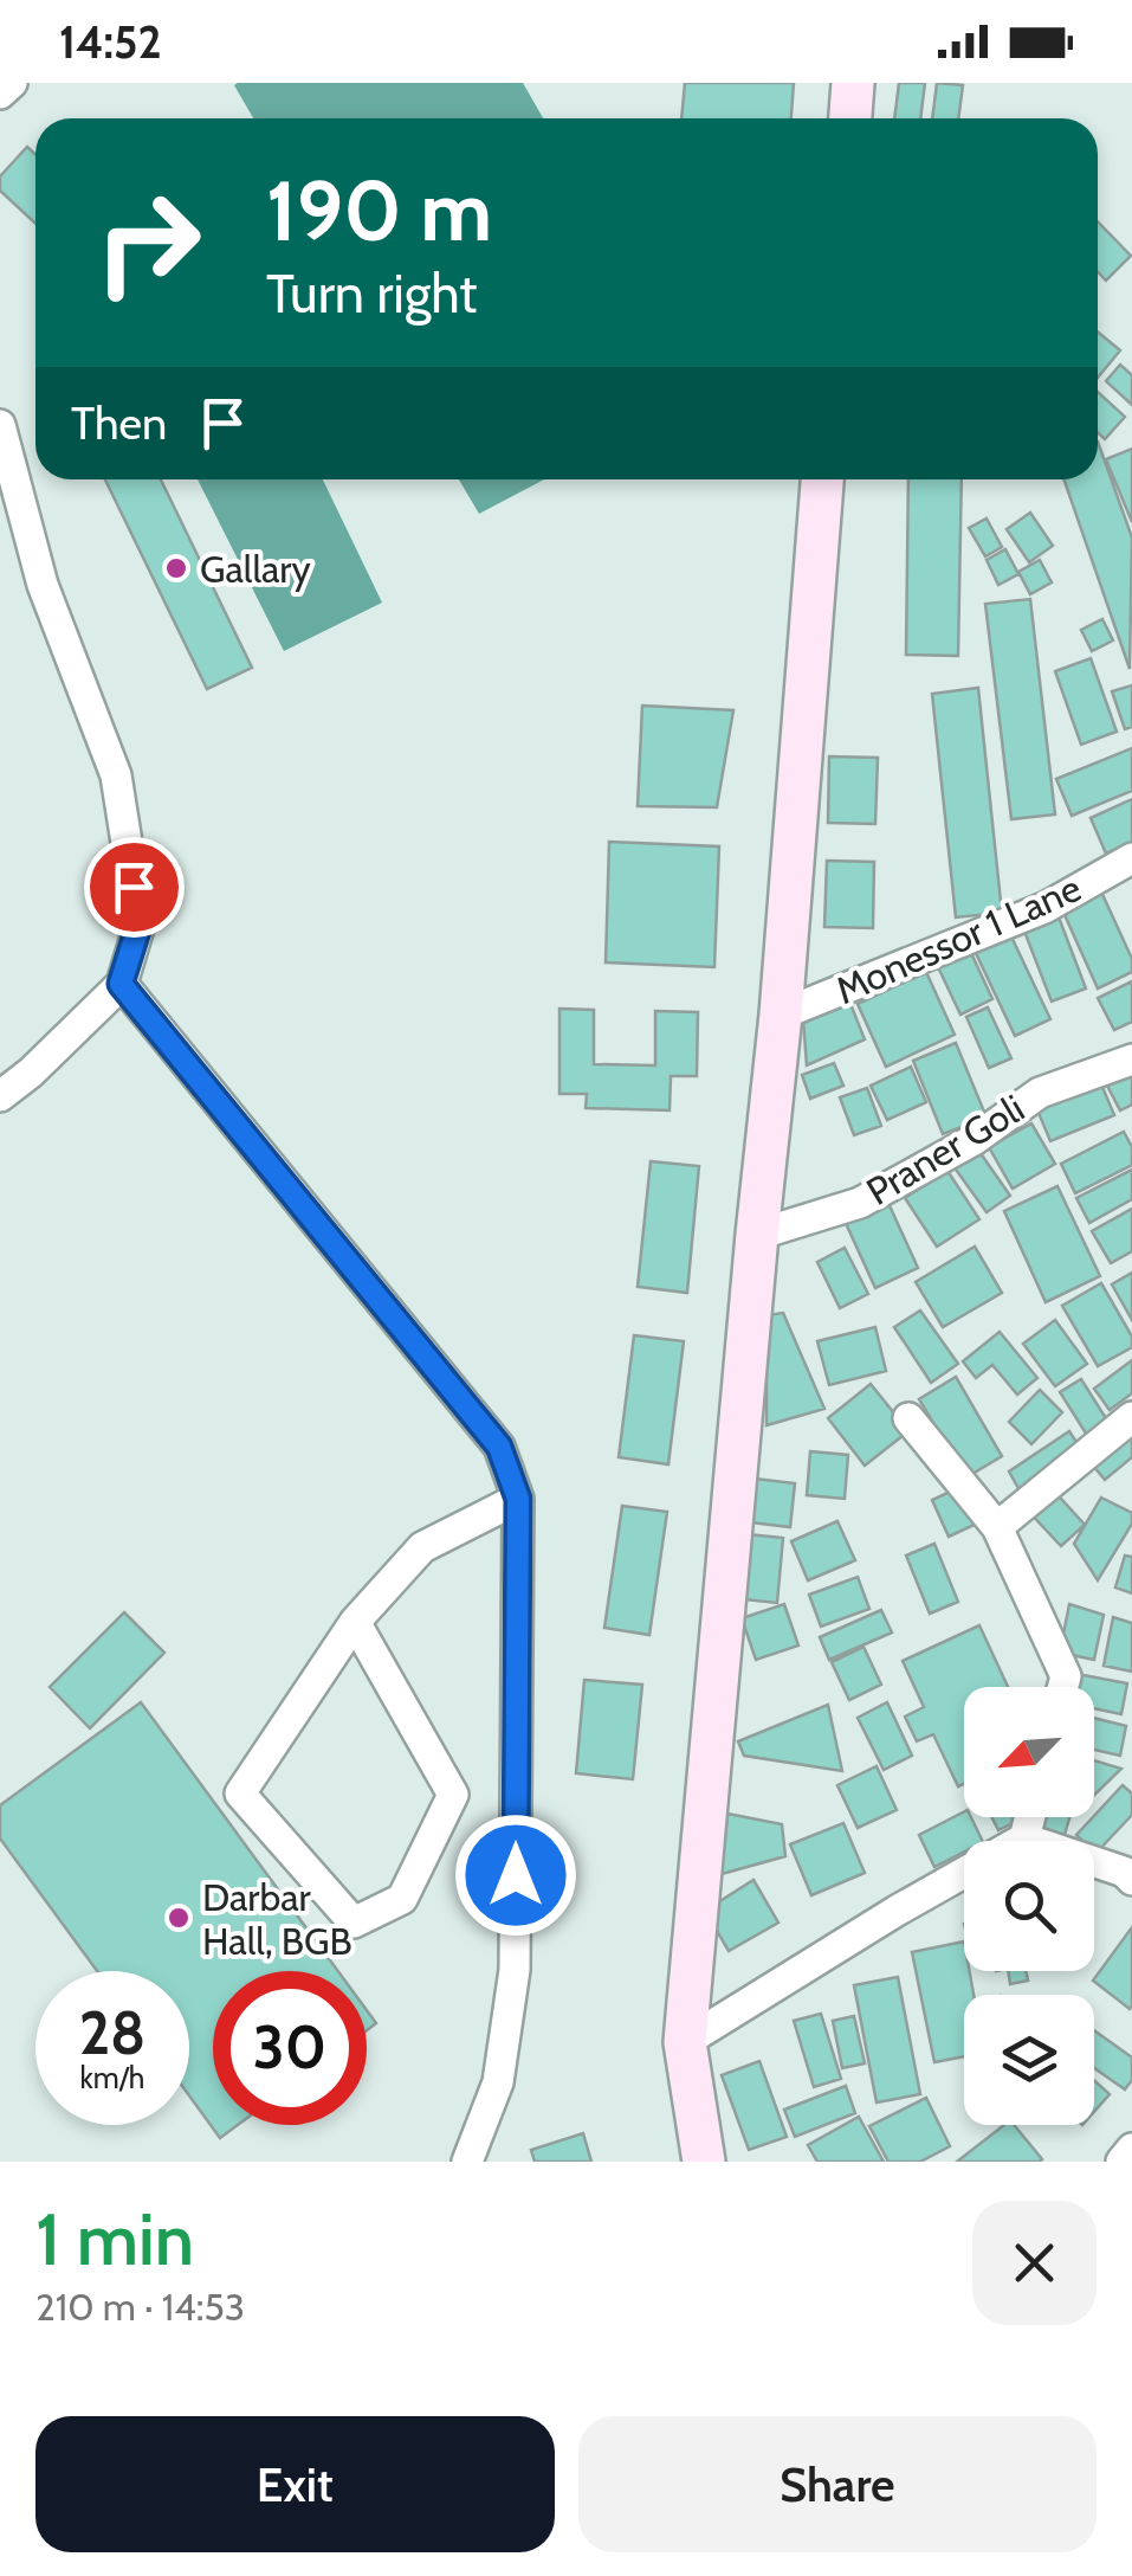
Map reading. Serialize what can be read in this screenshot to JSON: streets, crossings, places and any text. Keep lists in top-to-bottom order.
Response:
{
  "streets": {
    "street": ["Monessor 1 Lane", "Praner Goli"]
  },
  "places": ["Gallary", "Darbar Hall, BGB"],
  "north": "bottom left",
  "page": {
    "status": "14:52",
    "turn": ["190 m", "Turn right"],
    "then": "Then",
    "speed": "28 km/h",
    "limit": "30",
    "heading": ["1 min", "210 m · 14:53"],
    "buttons": ["Exit", "Share"]
  }
}
